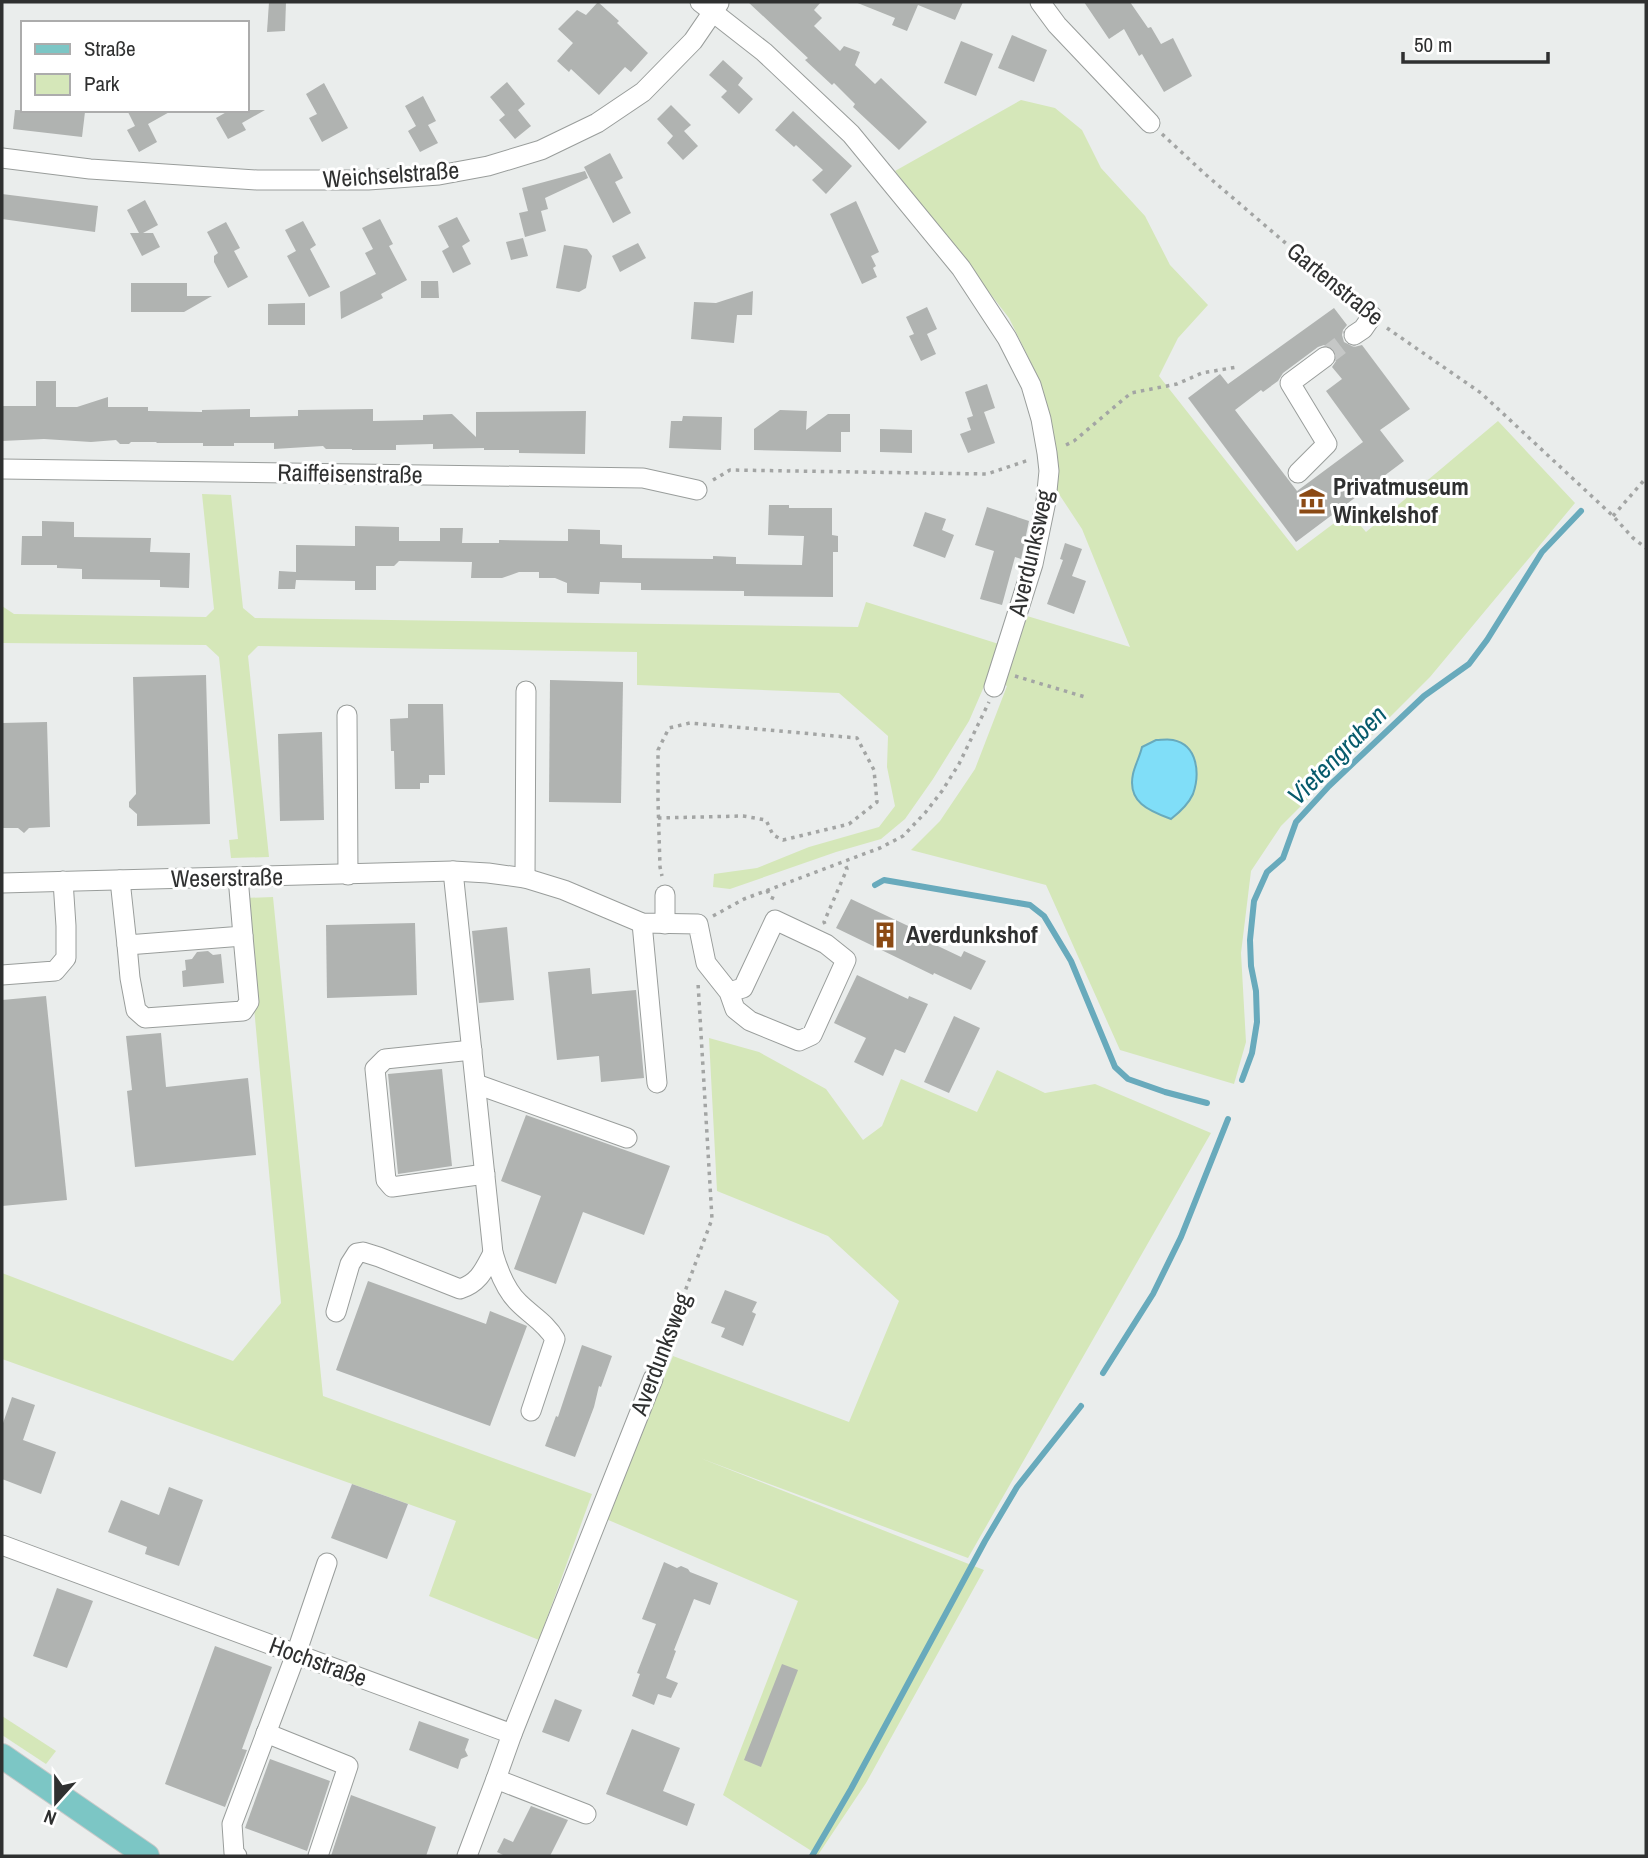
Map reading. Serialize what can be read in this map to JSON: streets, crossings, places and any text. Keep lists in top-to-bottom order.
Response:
{
  "streets": {
    "street": [
      "Weichselstraße",
      "Raiffeisenstraße",
      "Averdunksweg",
      "Weserstraße",
      "Hochstraße"
    ],
    "path": ["Gartenstraße"]
  },
  "crossings": [
    ["Weichselstraße", "Averdunksweg"],
    ["Averdunksweg", "Hochstraße"]
  ],
  "water": ["Vietengraben"],
  "places": {
    "museum": ["Privatmuseum Winkelshof"],
    "building": ["Averdunkshof"]
  },
  "legend": ["Straße", "Park"],
  "scale_bar": "50 m",
  "north": "bottom"
}
